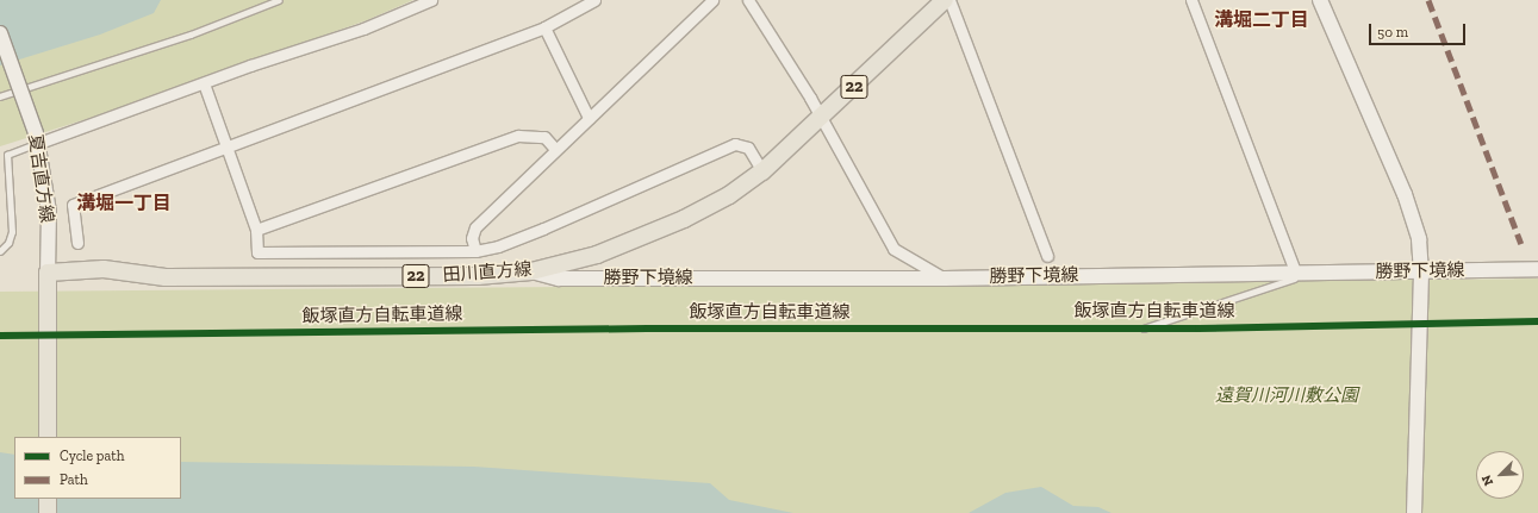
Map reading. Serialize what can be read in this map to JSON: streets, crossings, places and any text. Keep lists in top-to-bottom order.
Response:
{
  "streets": {
    "main road": [
      "22",
      "夏吉直方線",
      "勝野下境線",
      "田川直方線"
    ],
    "cycle path": ["飯塚直方自転車道線"]
  },
  "crossings": [
    ["夏吉直方線", "田川直方線"],
    ["勝野下境線", "田川直方線"]
  ],
  "districts": ["溝堀二丁目", "溝堀一丁目"],
  "parks": ["遠賀川河川敷公園"],
  "legend": ["Cycle path", "Path"],
  "scale_bar": "50 m",
  "north": "bottom left"
}
